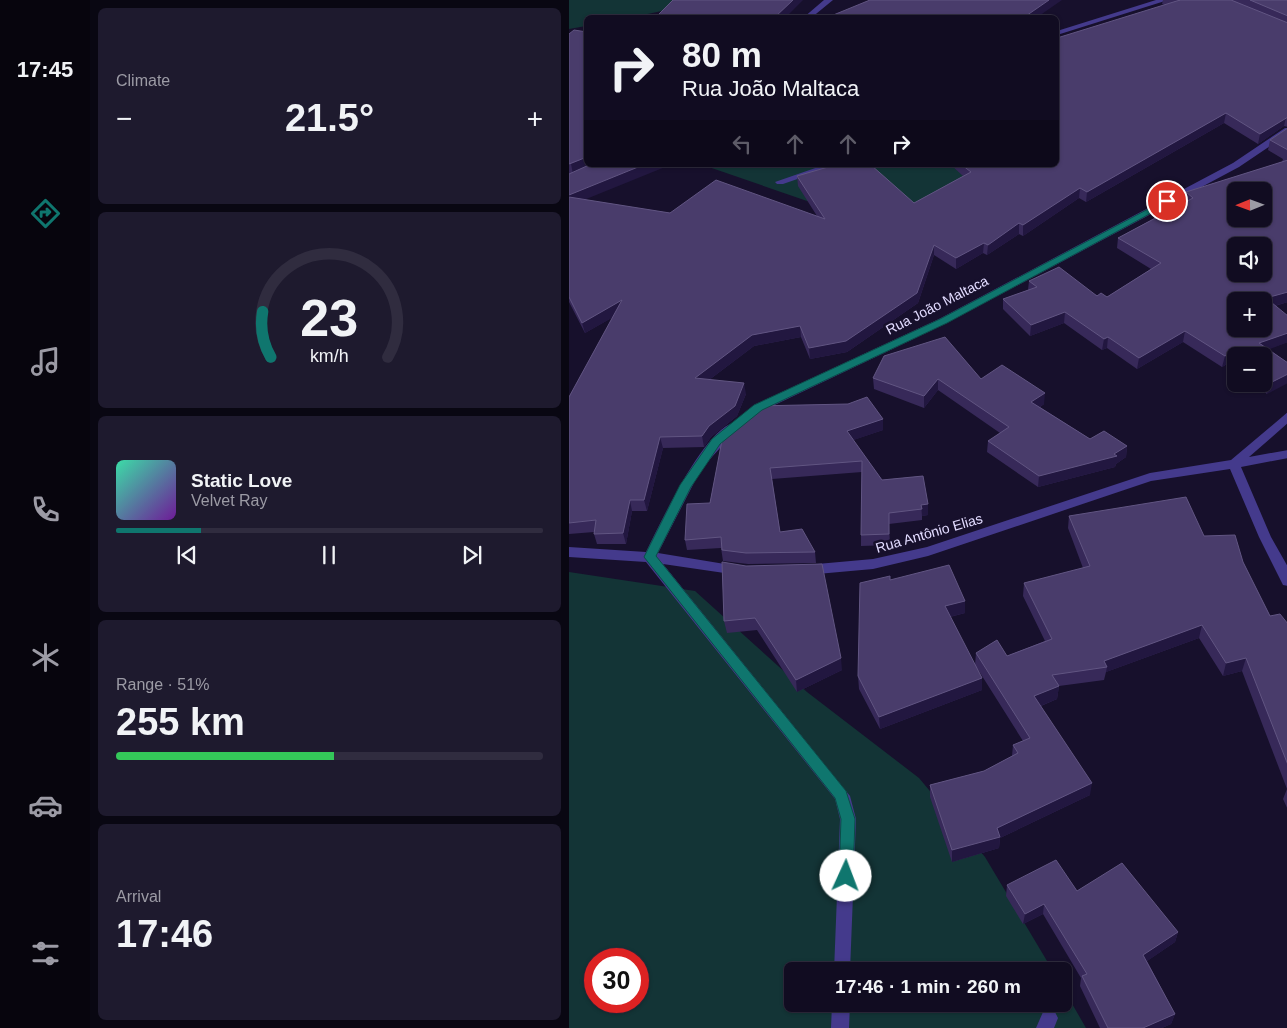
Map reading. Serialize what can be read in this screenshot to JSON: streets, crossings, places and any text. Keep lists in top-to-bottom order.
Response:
{
  "streets": {
    "street": ["Rua João Maltaca", "Rua Antônio Elias"]
  },
  "north": "left",
  "page": {
    "tabs": "17:45",
    "tile": [
      "Climate",
      ["Range · 51%", "255 km"],
      ["Arrival", "17:46"]
    ],
    "turn": ["80 m", "Rua João Maltaca"],
    "heat": ["−", "21.5°", "+"],
    "map_buttons": ["+", "−"],
    "song": ["Static Love", "Velvet Ray"],
    "limit": "30",
    "trip": "17:46 · 1 min · 260 m",
    "gauge": ["23", "km/h"]
  }
}
